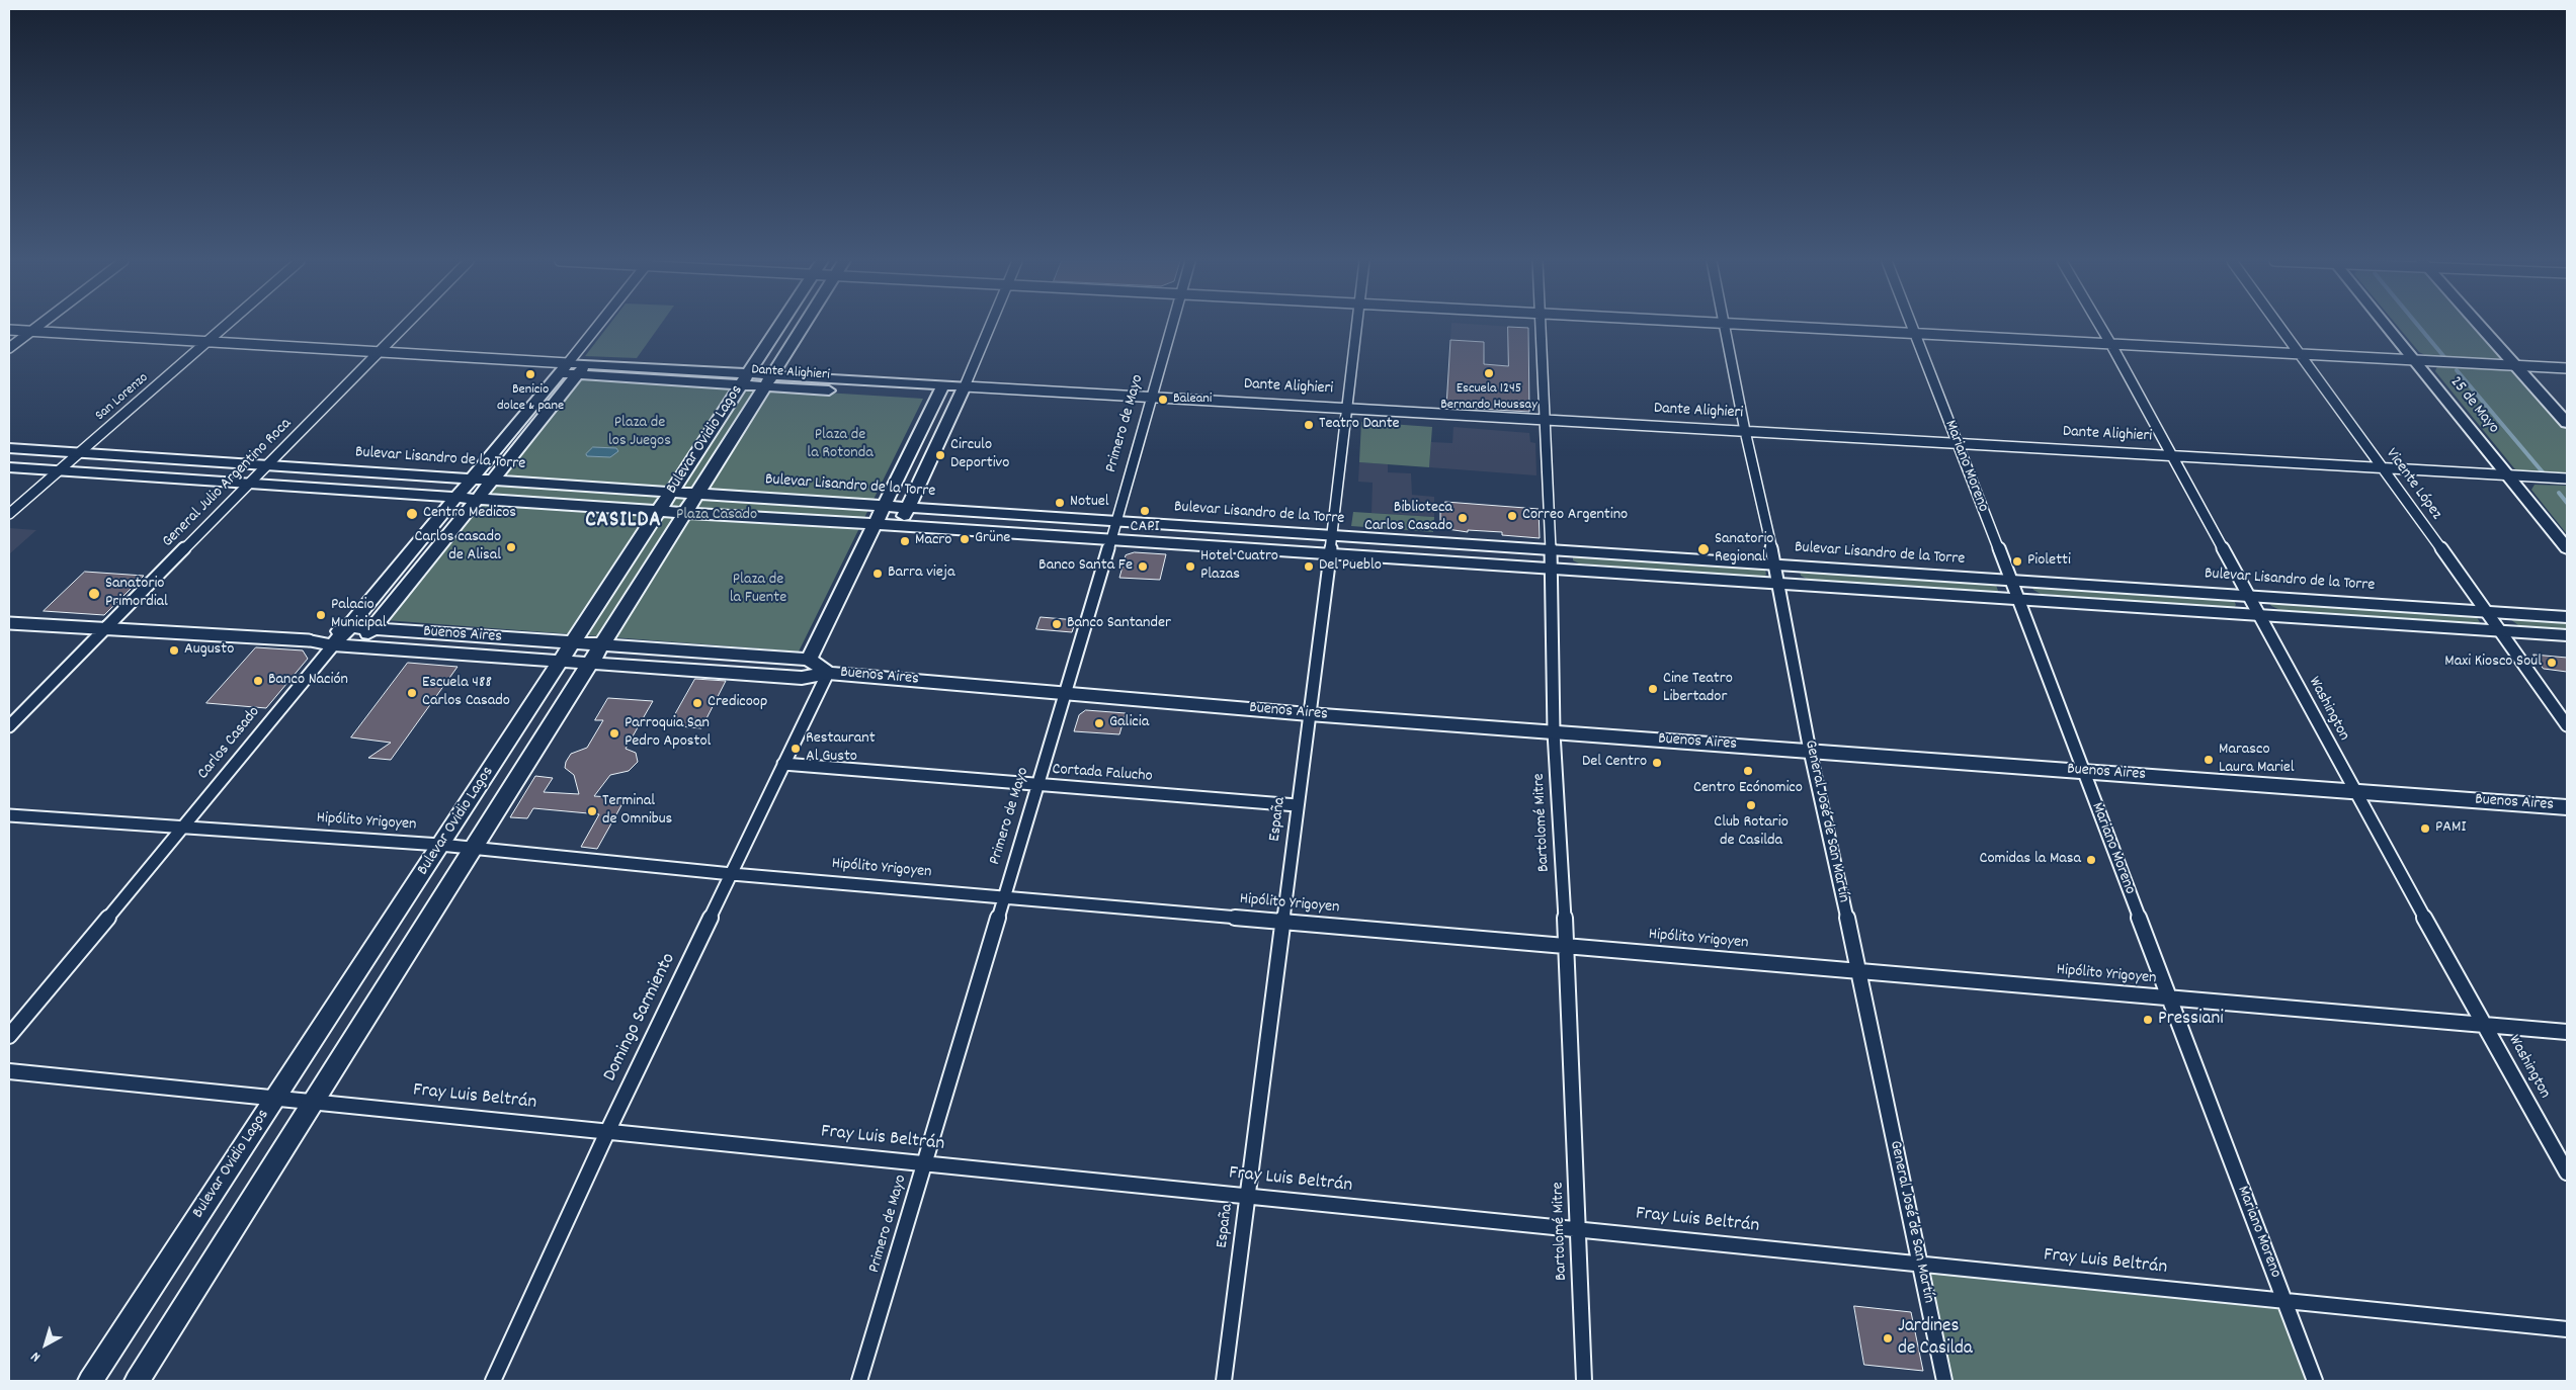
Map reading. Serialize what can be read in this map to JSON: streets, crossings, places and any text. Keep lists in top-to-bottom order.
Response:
{
  "streets": {
    "main road": [
      "Dante Alighieri",
      "25 de Mayo",
      "Bulevar Ovidio Lagos",
      "Bulevar Lisandro de la Torre",
      "Buenos Aires",
      "Carlos Casado"
    ],
    "street": [
      "San Lorenzo",
      "Primero de Mayo",
      "Mariano Moreno",
      "General Julio Argentino Roca",
      "Vicente López",
      "Washington",
      "Cortada Falucho",
      "España",
      "General José de San Martín",
      "Hipólito Yrigoyen",
      "Bartolomé Mitre",
      "Domingo Sarmiento",
      "Fray Luis Beltrán"
    ]
  },
  "crossings": [
    ["Dante Alighieri", "San Lorenzo"],
    ["Dante Alighieri", "25 de Mayo"],
    ["Dante Alighieri", "Primero de Mayo"],
    ["Dante Alighieri", "Bulevar Ovidio Lagos"],
    ["Dante Alighieri", "Mariano Moreno"],
    ["Dante Alighieri", "General Julio Argentino Roca"],
    ["Dante Alighieri", "Vicente López"],
    ["Dante Alighieri", "Washington"],
    ["Dante Alighieri", "Carlos Casado"],
    ["Dante Alighieri", "España"],
    ["Dante Alighieri", "General José de San Martín"],
    ["Dante Alighieri", "Bartolomé Mitre"],
    ["San Lorenzo", "Bulevar Lisandro de la Torre"],
    ["Primero de Mayo", "Bulevar Lisandro de la Torre"],
    ["Primero de Mayo", "Buenos Aires"],
    ["Primero de Mayo", "Cortada Falucho"],
    ["Primero de Mayo", "Hipólito Yrigoyen"],
    ["Primero de Mayo", "Fray Luis Beltrán"],
    ["Bulevar Ovidio Lagos", "Bulevar Lisandro de la Torre"],
    ["Bulevar Ovidio Lagos", "Buenos Aires"],
    ["Bulevar Ovidio Lagos", "Hipólito Yrigoyen"],
    ["Bulevar Ovidio Lagos", "Fray Luis Beltrán"],
    ["Bulevar Lisandro de la Torre", "Mariano Moreno"],
    ["Bulevar Lisandro de la Torre", "General Julio Argentino Roca"],
    ["Bulevar Lisandro de la Torre", "Vicente López"],
    ["Bulevar Lisandro de la Torre", "Washington"],
    ["Bulevar Lisandro de la Torre", "Carlos Casado"],
    ["Bulevar Lisandro de la Torre", "España"],
    ["Bulevar Lisandro de la Torre", "General José de San Martín"],
    ["Bulevar Lisandro de la Torre", "Bartolomé Mitre"],
    ["Mariano Moreno", "Buenos Aires"],
    ["Mariano Moreno", "Hipólito Yrigoyen"],
    ["Mariano Moreno", "Fray Luis Beltrán"],
    ["General Julio Argentino Roca", "Buenos Aires"],
    ["Buenos Aires", "Washington"],
    ["Buenos Aires", "Carlos Casado"],
    ["Buenos Aires", "España"],
    ["Buenos Aires", "General José de San Martín"],
    ["Buenos Aires", "Bartolomé Mitre"],
    ["Buenos Aires", "Domingo Sarmiento"],
    ["Washington", "Hipólito Yrigoyen"],
    ["Carlos Casado", "Hipólito Yrigoyen"],
    ["Cortada Falucho", "España"],
    ["Cortada Falucho", "Domingo Sarmiento"],
    ["España", "Hipólito Yrigoyen"],
    ["España", "Fray Luis Beltrán"],
    ["General José de San Martín", "Hipólito Yrigoyen"],
    ["General José de San Martín", "Fray Luis Beltrán"],
    ["Hipólito Yrigoyen", "Bartolomé Mitre"],
    ["Hipólito Yrigoyen", "Domingo Sarmiento"],
    ["Bartolomé Mitre", "Fray Luis Beltrán"],
    ["Domingo Sarmiento", "Fray Luis Beltrán"]
  ],
  "districts": ["CASILDA"],
  "parks": [
    "Plaza de los Juegos",
    "Plaza de la Rotonda",
    "Plaza Casado",
    "Plaza de la Fuente"
  ],
  "places": [
    "Escuela 1245 Bernardo Houssay",
    "Benicio dolce & pane",
    "Baleani",
    "Teatro Dante",
    "Circulo Deportivo",
    "Notuel",
    "CAPI",
    "Centro Medicos",
    "Correo Argentino",
    "Biblioteca Carlos Casado",
    "Grüne",
    "Macro",
    "Carlos casado de Alisal",
    "Sanatorio Regional",
    "Pioletti",
    "Banco Santa Fe",
    "Hotel Cuatro Plazas",
    "Del Pueblo",
    "Barra vieja",
    "Sanatorio Primordial",
    "Palacio Municipal",
    "Banco Santander",
    "Augusto",
    "Maxi Kiosco Soul",
    "Banco Nación",
    "Cine Teatro Libertador",
    "Escuela 488 Carlos Casado",
    "Credicoop",
    "Galicia",
    "Parroquia San Pedro Apostol",
    "Restaurant Al Gusto",
    "Marasco Laura Mariel",
    "Del Centro",
    "Centro Ecónomico",
    "Club Rotario de Casilda",
    "Terminal de Omnibus",
    "PAMI",
    "Comidas la Masa",
    "Pressiani",
    "Jardines de Casilda"
  ],
  "north": "bottom left"
}
